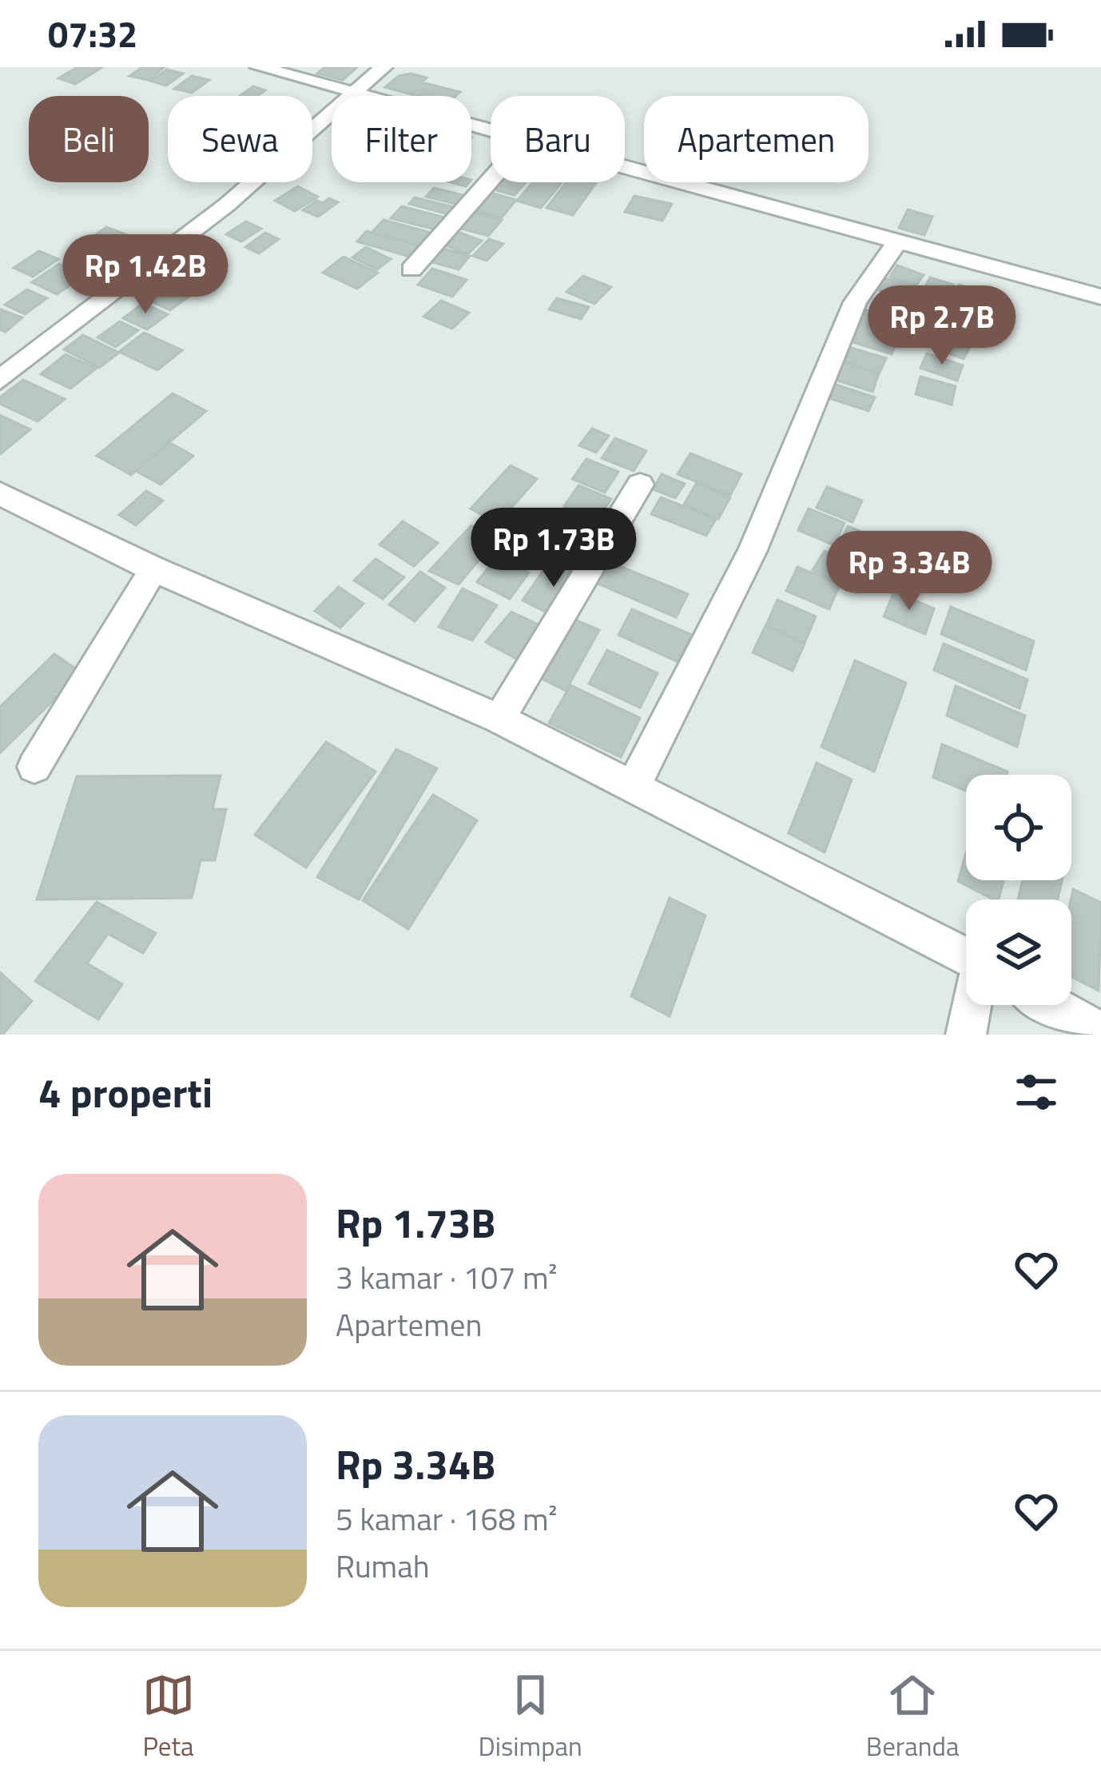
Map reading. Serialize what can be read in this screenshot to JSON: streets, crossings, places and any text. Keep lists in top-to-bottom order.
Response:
{
  "page": {
    "status": "07:32",
    "chip": [
      "Beli",
      "Sewa",
      "Filter",
      "Baru",
      "Apartemen"
    ],
    "price": [
      "Rp 1.42B",
      "Rp 2.7B",
      "Rp 1.73B",
      "Rp 3.34B"
    ],
    "heading": "4 properti",
    "list": [
      {
        "name": "Rp 1.73B",
        "note": "3 kamar · 107 m² · Apartemen"
      },
      {
        "name": "Rp 3.34B",
        "note": "5 kamar · 168 m² · Rumah"
      }
    ],
    "tabs": ["Peta", "Disimpan", "Beranda"]
  }
}
